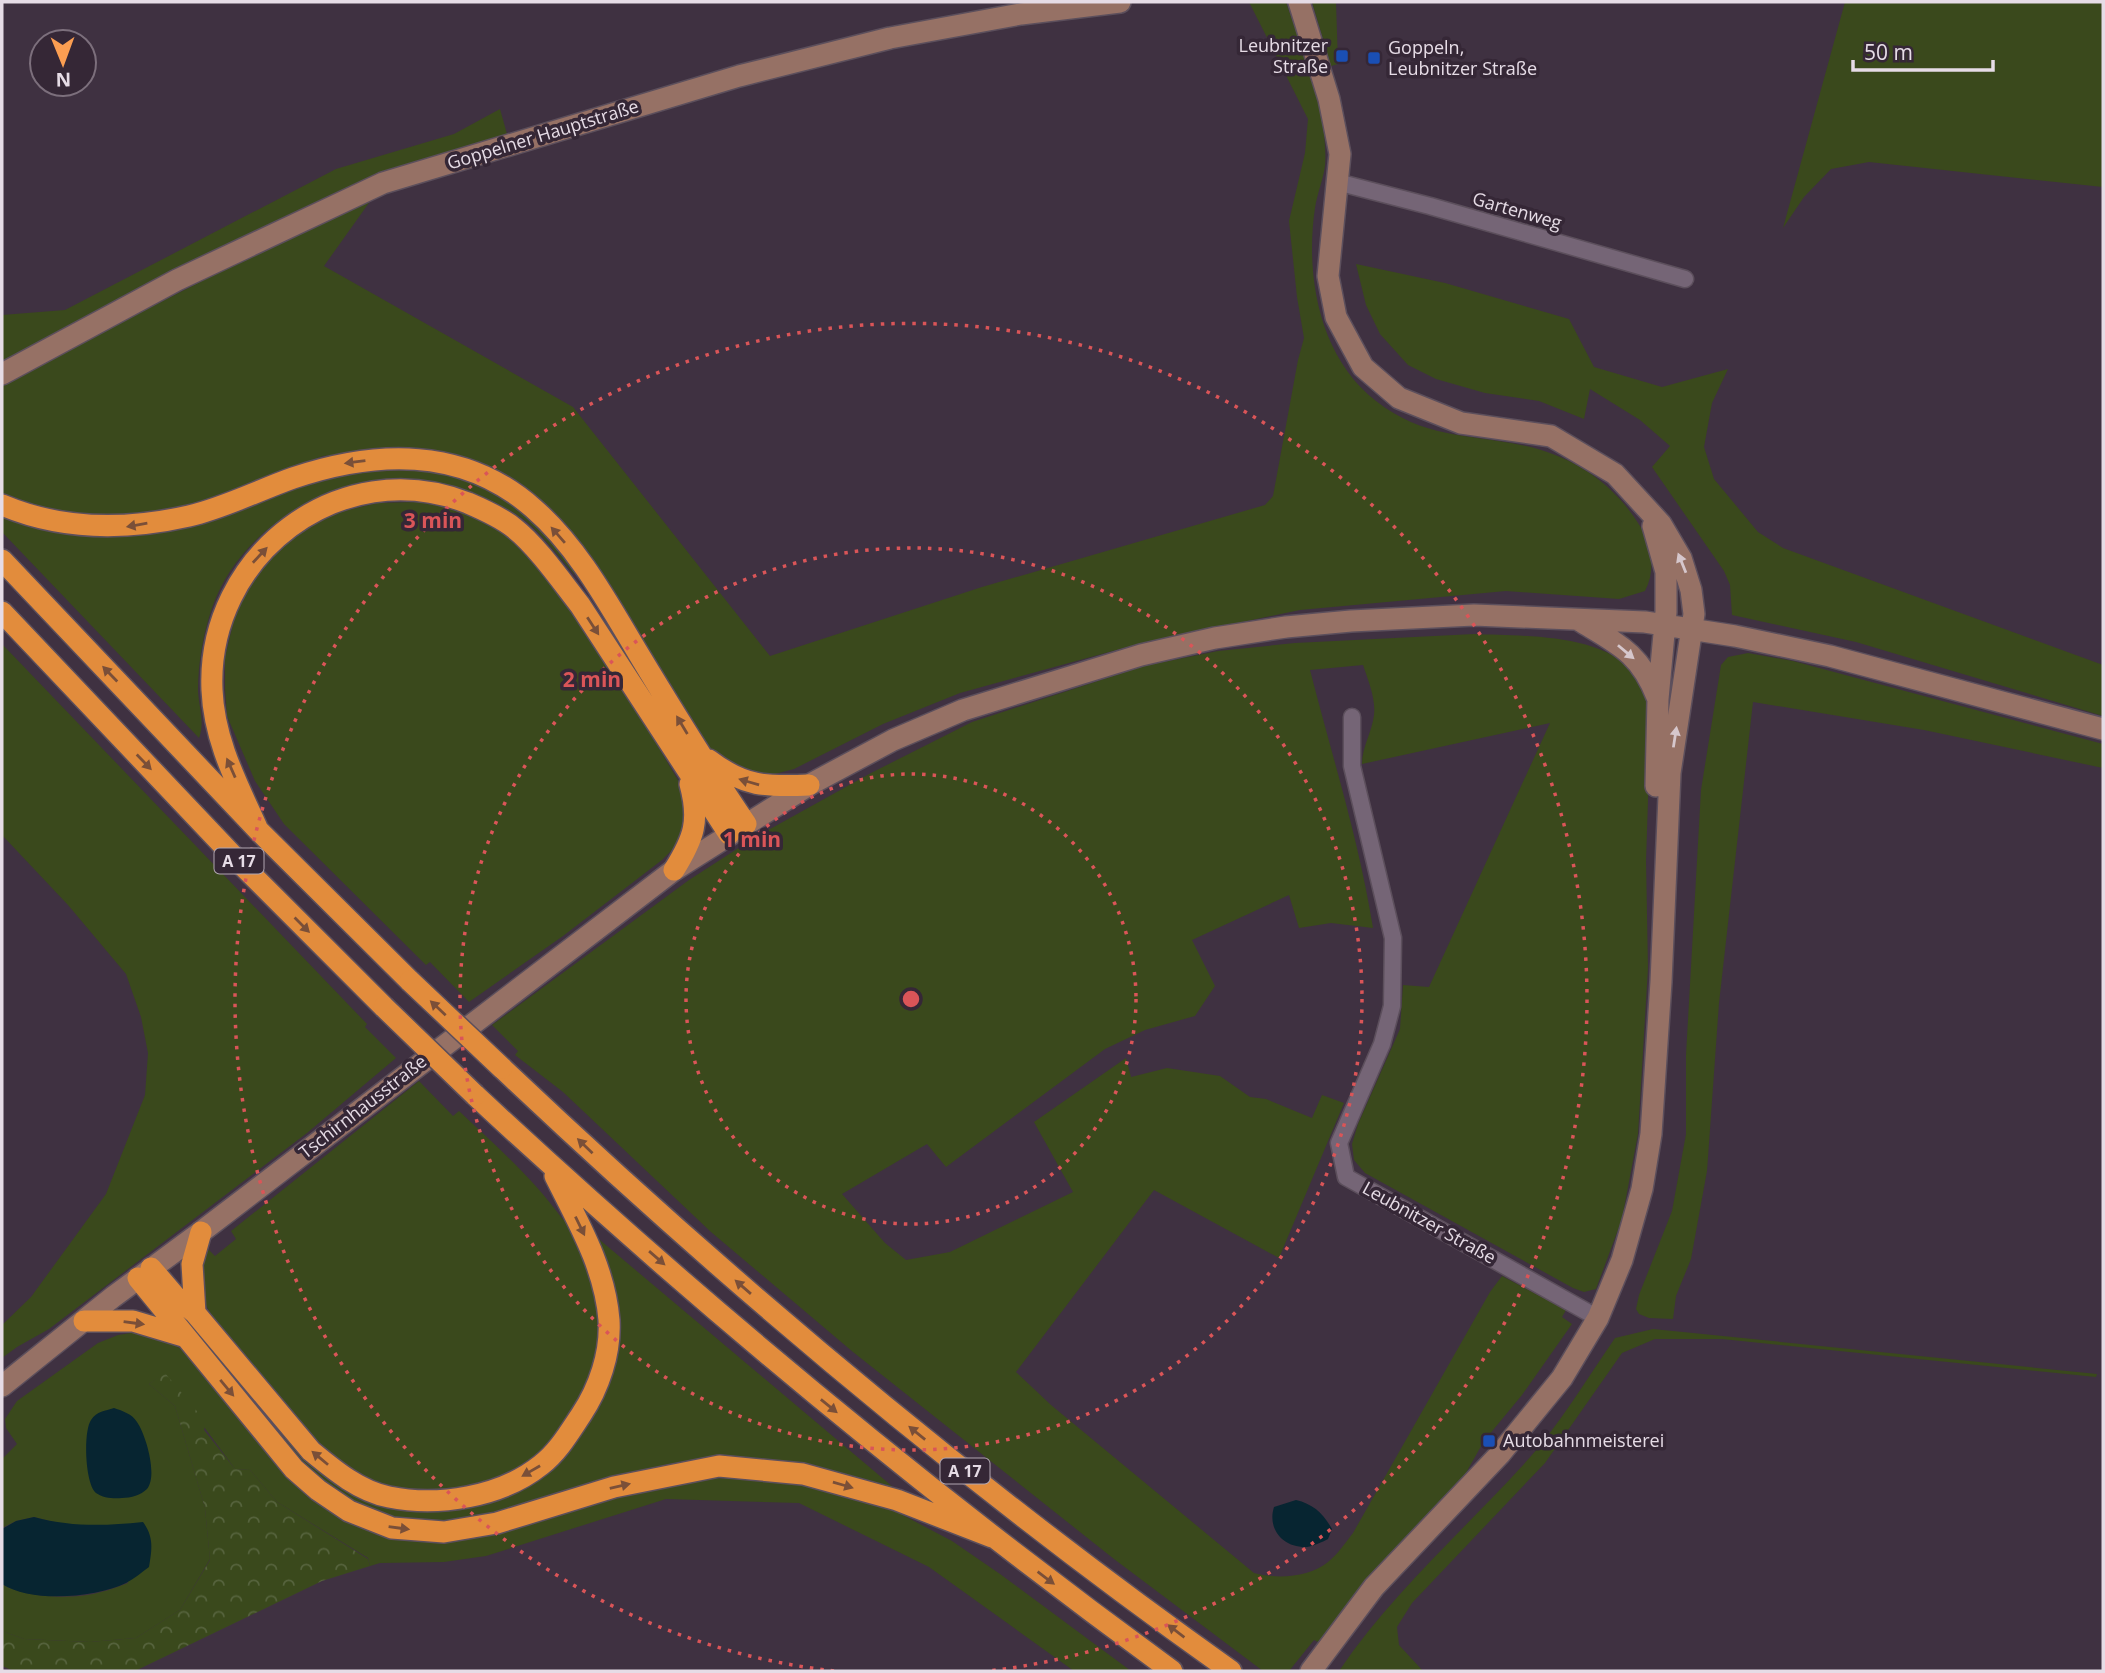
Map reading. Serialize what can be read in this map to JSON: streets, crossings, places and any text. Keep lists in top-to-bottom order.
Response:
{
  "streets": {
    "highway": ["A 17"],
    "street": [
      "Goppelner Hauptstraße",
      "Gartenweg",
      "Tschirnhausstraße",
      "Leubnitzer Straße"
    ]
  },
  "places": {
    "transit": ["Leubnitzer Straße", "Goppeln, Leubnitzer Straße", "Autobahnmeisterei"]
  },
  "scale_bar": "50 m",
  "north": "bottom",
  "rings": ["3 min", "2 min", "1 min"]
}
